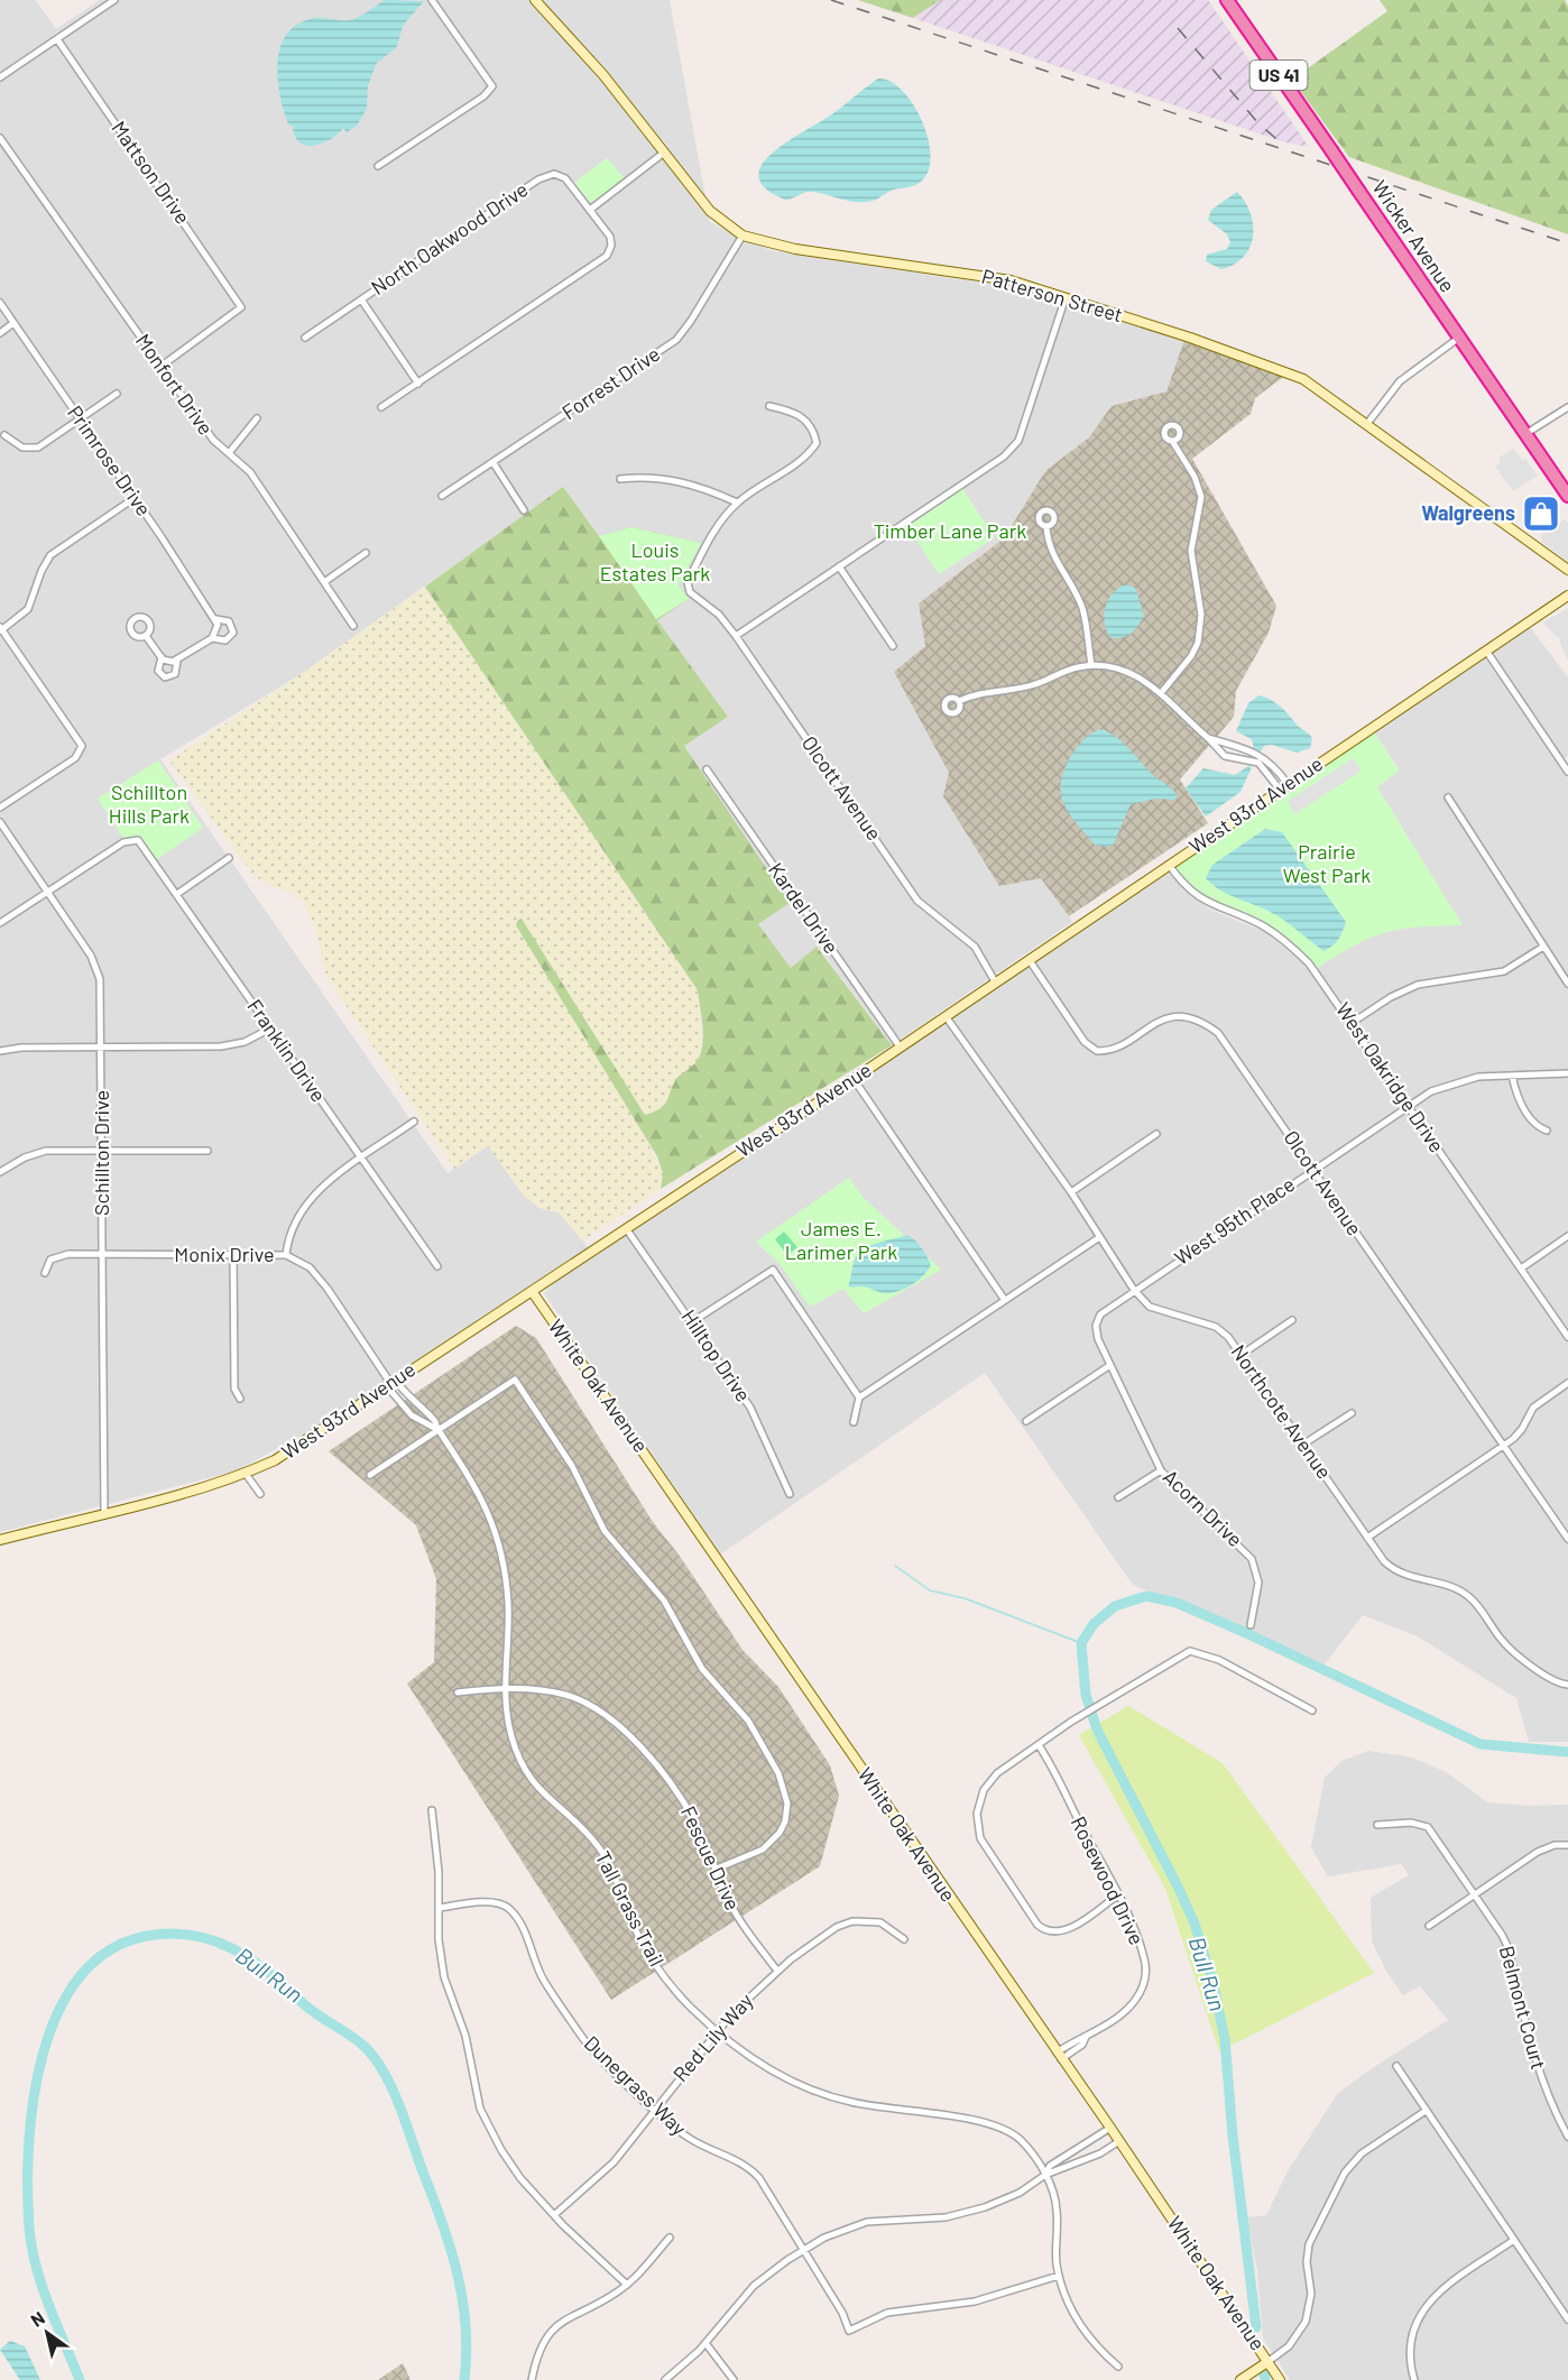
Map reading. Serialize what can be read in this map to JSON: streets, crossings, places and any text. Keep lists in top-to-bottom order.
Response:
{
  "streets": {
    "highway": ["US 41", "Wicker Avenue"],
    "street": [
      "Mattson Drive",
      "North Oakwood Drive",
      "Patterson Street",
      "Forrest Drive",
      "Monfort Drive",
      "Primrose Drive",
      "Olcott Avenue",
      "West 93rd Avenue",
      "Kardel Drive",
      "Franklin Drive",
      "West Oakridge Drive",
      "Schillton Drive",
      "West 95th Place",
      "Monix Drive",
      "Hilltop Drive",
      "White Oak Avenue",
      "Northcote Avenue",
      "Acorn Drive",
      "Fescue Drive",
      "Rosewood Drive",
      "Tall Grass Trail",
      "Belmont Court",
      "Red Lily Way",
      "Dunegrass Way"
    ]
  },
  "crossings": [
    ["Mattson Drive", "Monfort Drive"],
    ["Patterson Street", "Forrest Drive"],
    ["Olcott Avenue", "West 93rd Avenue"],
    ["Olcott Avenue", "West 95th Place"],
    ["West 93rd Avenue", "Kardel Drive"],
    ["West 93rd Avenue", "West Oakridge Drive"],
    ["West 93rd Avenue", "Schillton Drive"],
    ["West 93rd Avenue", "Monix Drive"],
    ["West 93rd Avenue", "Hilltop Drive"],
    ["West 93rd Avenue", "White Oak Avenue"],
    ["West 93rd Avenue", "Northcote Avenue"],
    ["West 93rd Avenue", "Tall Grass Trail"],
    ["Franklin Drive", "Schillton Drive"],
    ["West Oakridge Drive", "West 95th Place"],
    ["Schillton Drive", "Monix Drive"],
    ["West 95th Place", "Northcote Avenue"],
    ["West 95th Place", "Acorn Drive"],
    ["Monix Drive", "Tall Grass Trail"],
    ["White Oak Avenue", "Rosewood Drive"],
    ["Fescue Drive", "Tall Grass Trail"],
    ["Fescue Drive", "Red Lily Way"],
    ["Tall Grass Trail", "Red Lily Way"],
    ["Tall Grass Trail", "Dunegrass Way"],
    ["Red Lily Way", "Dunegrass Way"]
  ],
  "water": ["Bull Run"],
  "parks": [
    "Timber Lane Park",
    "Louis Estates Park",
    "Schillton Hills Park",
    "Prairie West Park",
    "James E. Larimer Park"
  ],
  "places": {
    "shop": ["Walgreens"]
  },
  "north": "top left"
}
